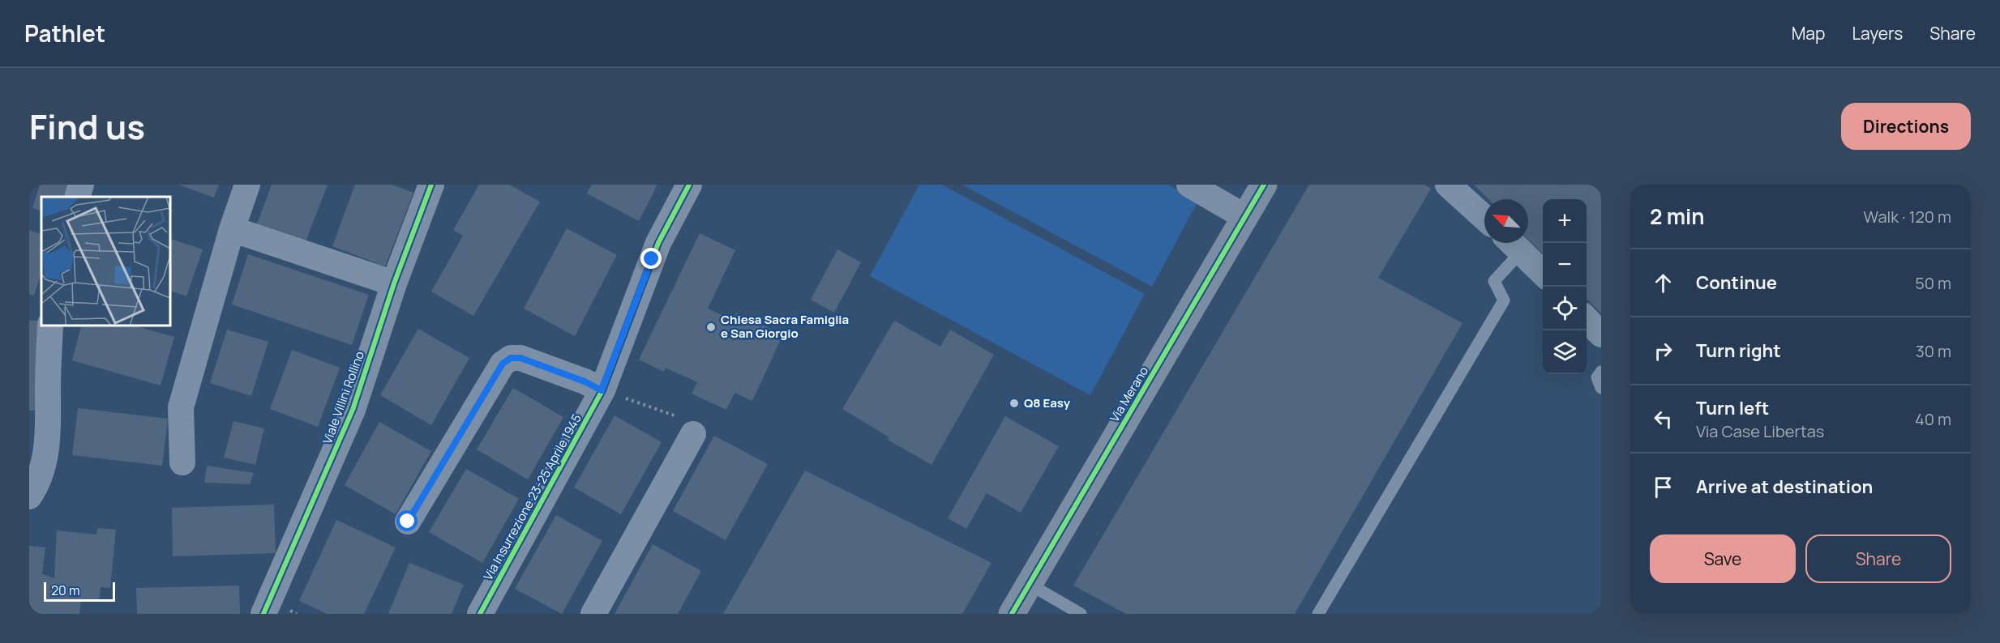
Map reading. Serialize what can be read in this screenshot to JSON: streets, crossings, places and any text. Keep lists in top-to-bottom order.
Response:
{
  "streets": {
    "main road": ["Via Merano"],
    "street": ["Viale Villini Rollino", "Via Insurrezione 23-25 Aprile 1945"]
  },
  "places": ["Chiesa Sacra Famiglia e San Giorgio", "Q8 Easy"],
  "scale_bar": "20 m",
  "north": "top left",
  "page": {
    "header": "Pathlet",
    "nav": ["Map", "Layers", "Share"],
    "title": "Find us",
    "buttons": [
      "Directions",
      ["Save", "Share"]
    ],
    "heading": ["2 min", "Walk · 120 m"],
    "map_buttons": ["+", "−"],
    "list": [
      ["Continue", "50 m"],
      ["Turn right", "30 m"],
      ["Turn left", "Via Case Libertas", "40 m"],
      "Arrive at destination"
    ],
    "scale": "20 m"
  }
}
